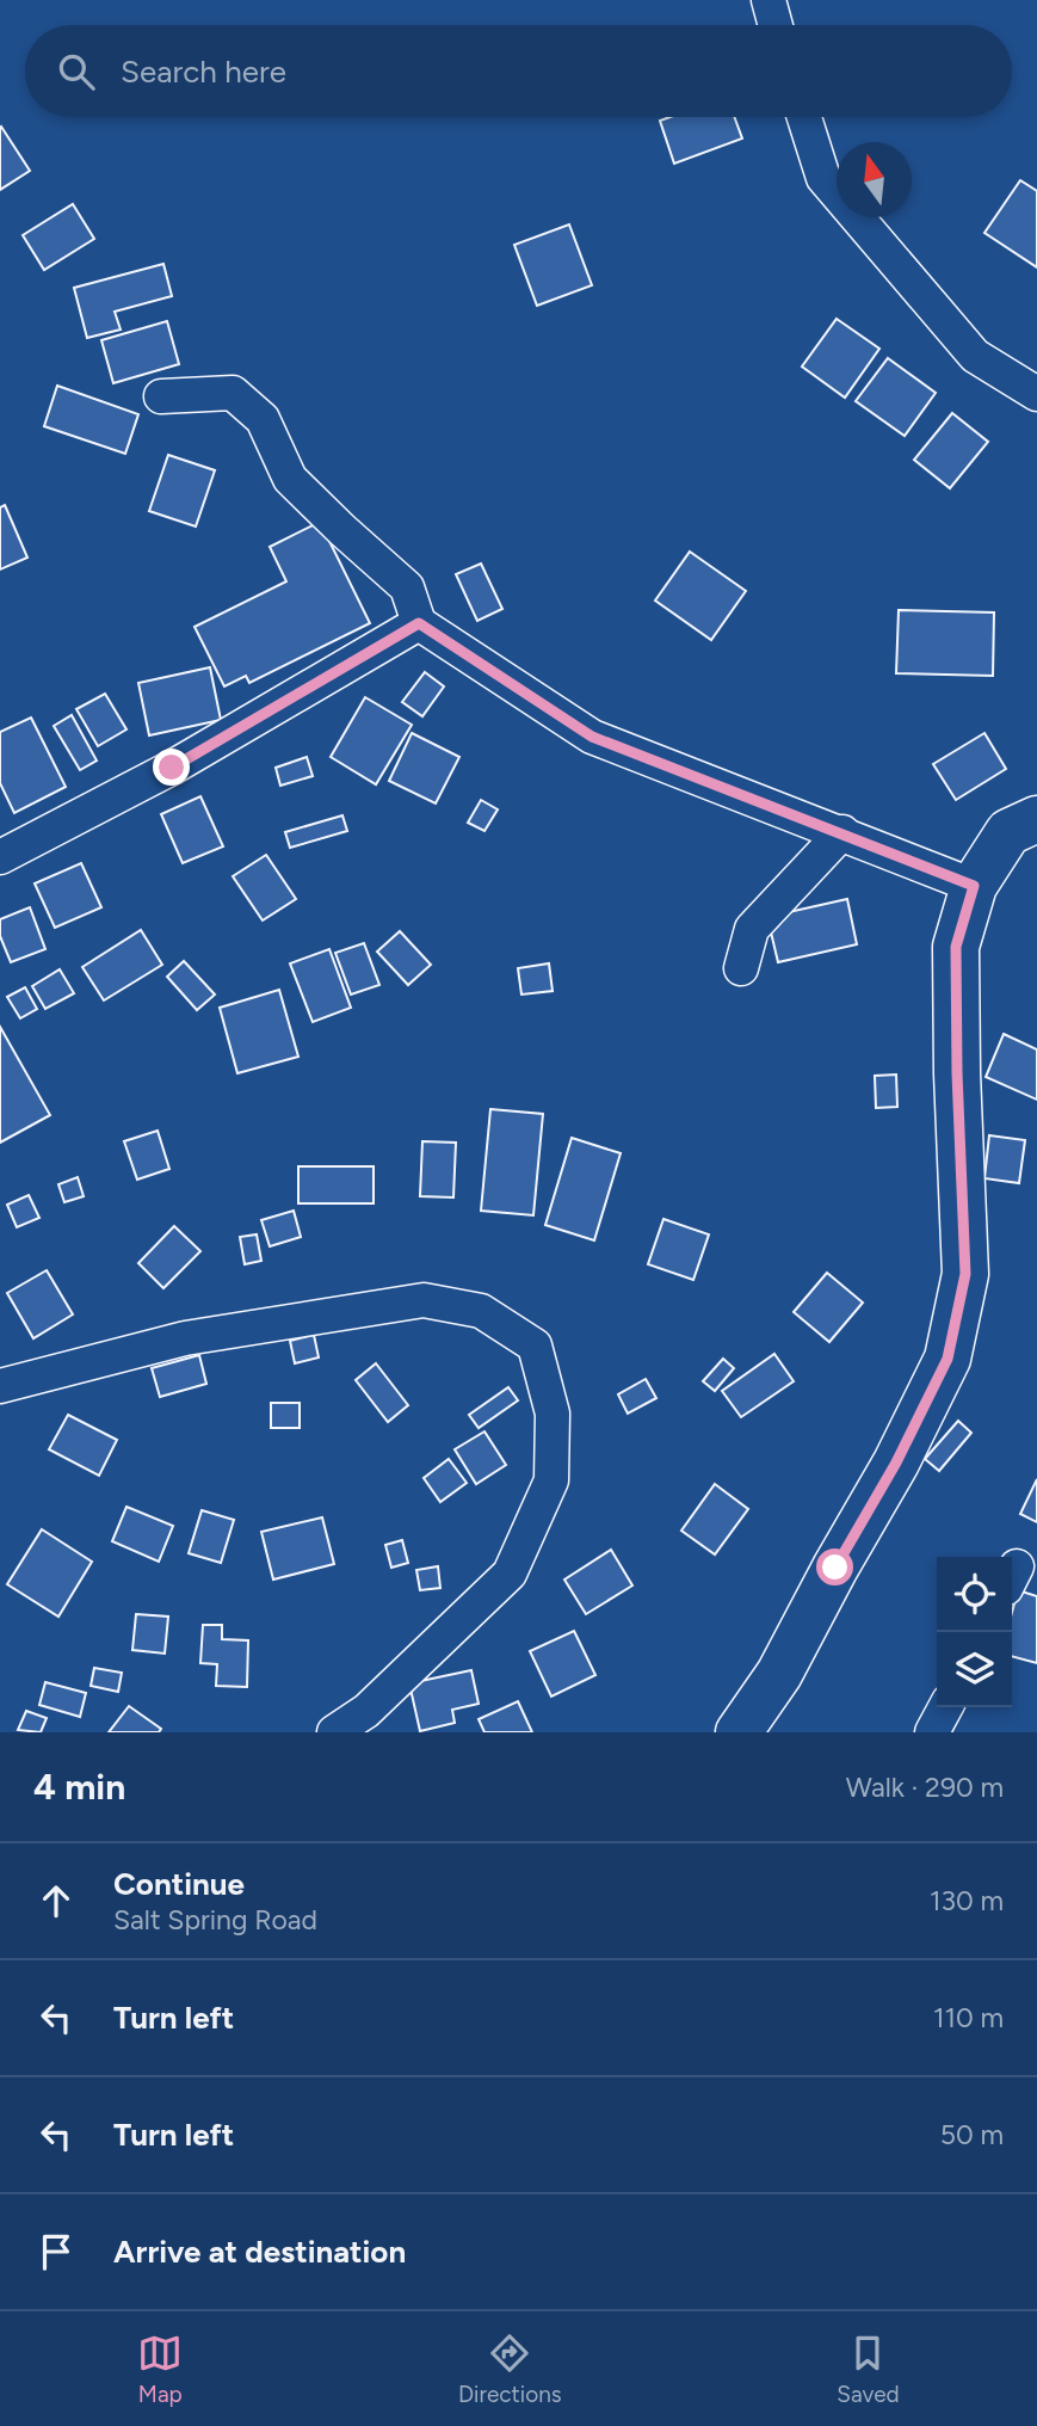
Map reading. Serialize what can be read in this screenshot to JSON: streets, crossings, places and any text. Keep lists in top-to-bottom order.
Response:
{
  "north": "top",
  "page": {
    "search": "Search here",
    "heading": ["4 min", "Walk · 290 m"],
    "list": [
      ["Continue", "Salt Spring Road", "130 m"],
      ["Turn left", "110 m"],
      ["Turn left", "50 m"],
      "Arrive at destination"
    ],
    "nav": ["Map", "Directions", "Saved"]
  }
}
